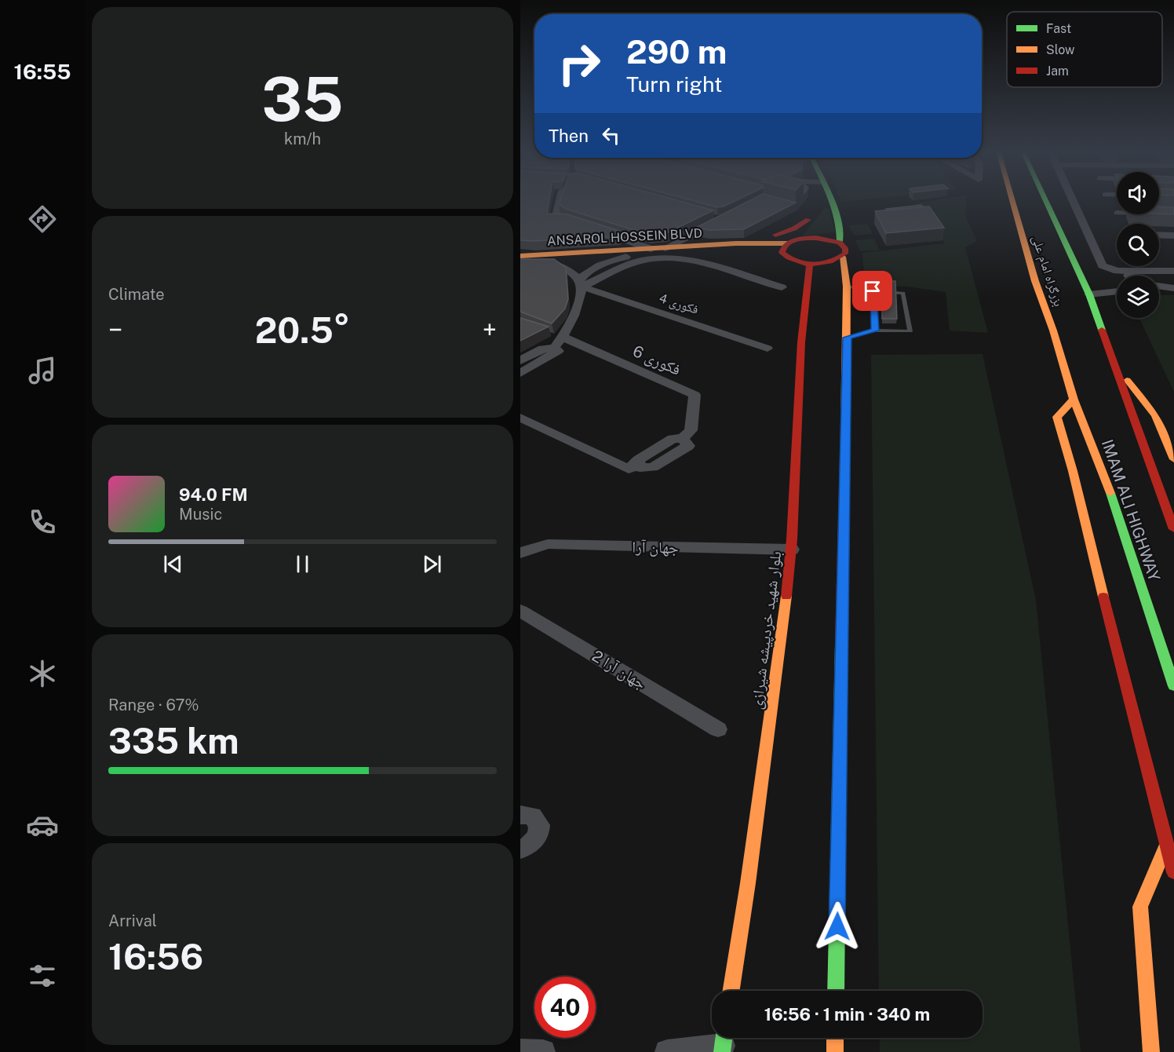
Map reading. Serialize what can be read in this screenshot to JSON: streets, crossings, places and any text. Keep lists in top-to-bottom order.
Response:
{
  "streets": {
    "main road": [
      "ANSAROL HOSSEIN BLVD",
      "بزرگراه امام علی",
      "IMAM ALI HIGHWAY",
      "بلوار شهید خردپیشه شیرازی"
    ],
    "street": [
      "فکوری 4",
      "فکوری 6",
      "جهان آرا",
      "جهان آرا 2"
    ]
  },
  "crossings": [
    ["ANSAROL HOSSEIN BLVD", "فکوری 4"],
    ["ANSAROL HOSSEIN BLVD", "بلوار شهید خردپیشه شیرازی"],
    ["بزرگراه امام علی", "IMAM ALI HIGHWAY"],
    ["جهان آرا", "بلوار شهید خردپیشه شیرازی"]
  ],
  "legend": ["Fast", "Slow", "Jam"],
  "page": {
    "tabs": "16:55",
    "tile": [
      ["35", "km/h"],
      "Climate",
      ["Range · 67%", "335 km"],
      ["Arrival", "16:56"]
    ],
    "turn": ["290 m", "Turn right"],
    "then": "Then",
    "heat": ["−", "20.5°", "+"],
    "song": ["94.0 FM", "Music"],
    "limit": "40",
    "trip": "16:56 · 1 min · 340 m"
  }
}
